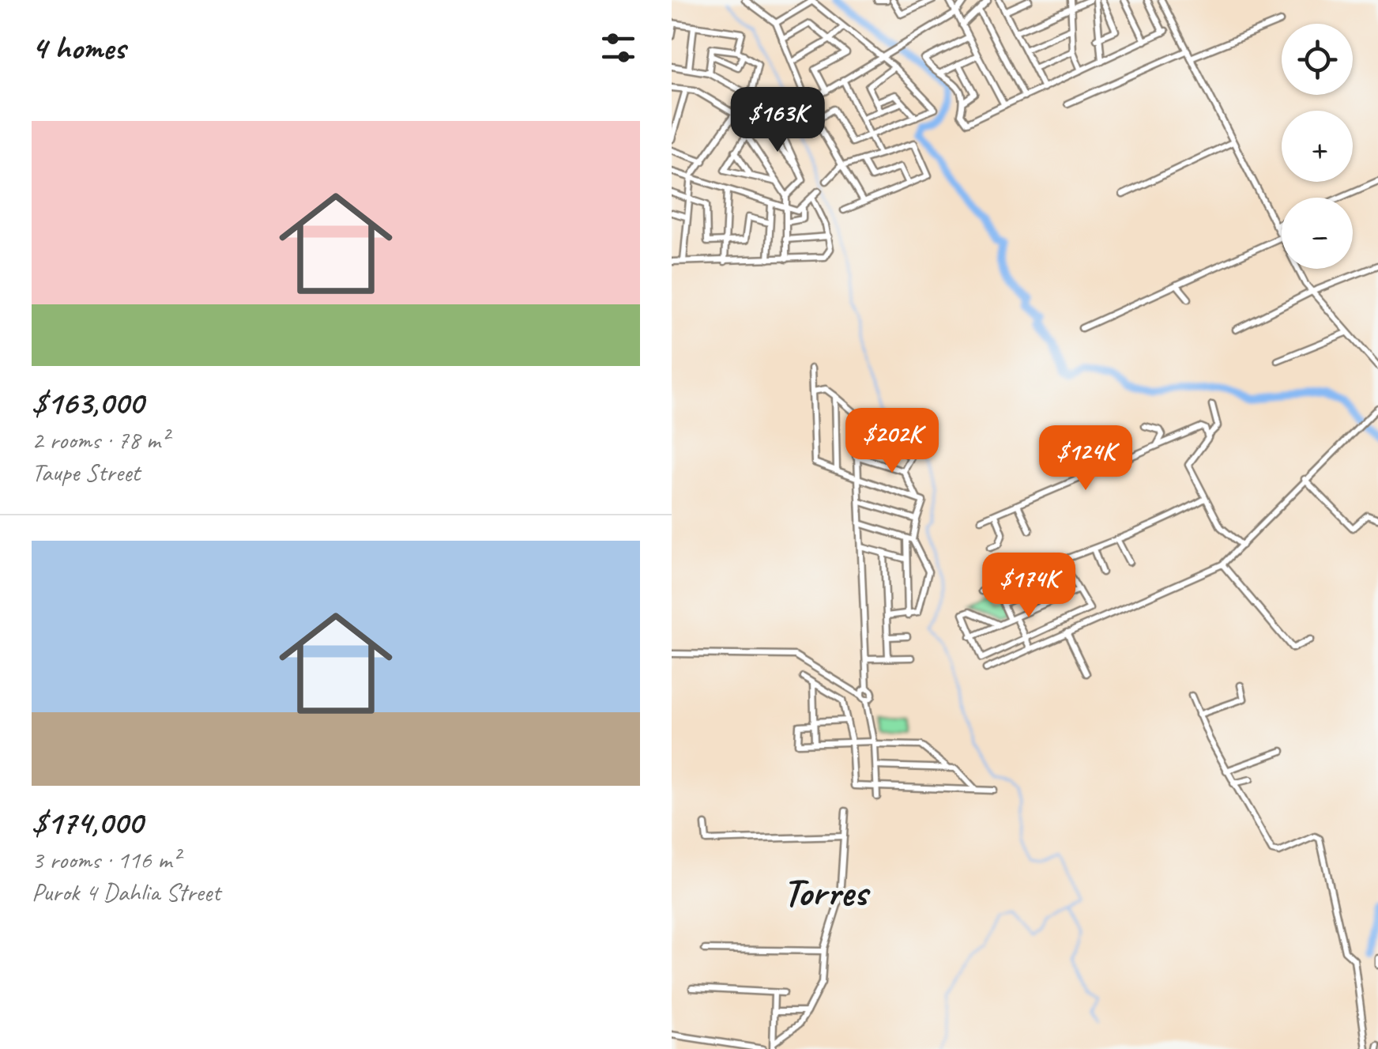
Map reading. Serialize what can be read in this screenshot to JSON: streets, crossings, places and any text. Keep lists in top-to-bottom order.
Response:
{
  "districts": ["Torres"],
  "page": {
    "heading": "4 homes",
    "map_buttons": ["+", "−"],
    "price": [
      "$163K",
      "$202K",
      "$124K",
      "$174K"
    ],
    "list": [
      {
        "name": "$163,000",
        "note": "2 rooms · 78 m² · Taupe Street"
      },
      {
        "name": "$174,000",
        "note": "3 rooms · 116 m² · Purok 4 Dahlia Street"
      }
    ]
  }
}
